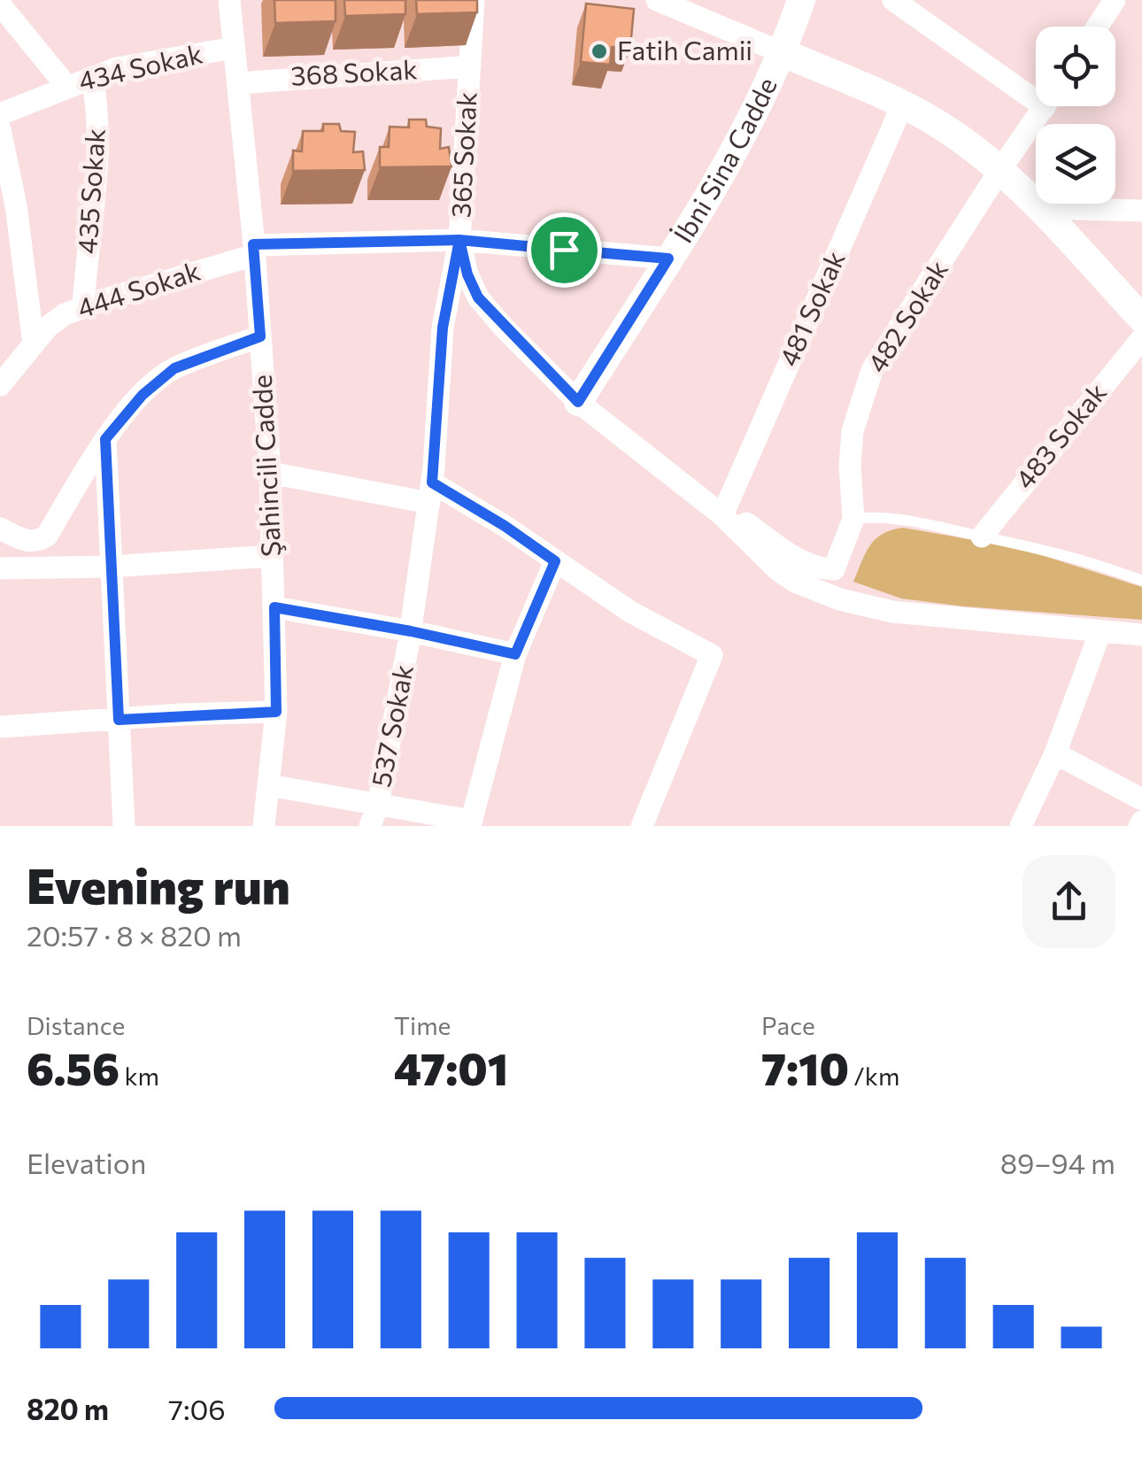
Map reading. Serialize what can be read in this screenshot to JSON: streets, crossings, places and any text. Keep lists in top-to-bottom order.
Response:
{
  "streets": {
    "street": [
      "434 Sokak",
      "368 Sokak",
      "365 Sokak",
      "İbni Sina Cadde",
      "435 Sokak",
      "444 Sokak",
      "481 Sokak",
      "482 Sokak",
      "483 Sokak",
      "Şahincili Cadde",
      "537 Sokak"
    ]
  },
  "crossings": [
    ["434 Sokak", "435 Sokak"],
    ["434 Sokak", "Şahincili Cadde"],
    ["368 Sokak", "365 Sokak"],
    ["368 Sokak", "Şahincili Cadde"],
    ["365 Sokak", "444 Sokak"],
    ["365 Sokak", "537 Sokak"],
    ["İbni Sina Cadde", "444 Sokak"],
    ["435 Sokak", "444 Sokak"],
    ["444 Sokak", "Şahincili Cadde"],
    ["481 Sokak", "482 Sokak"]
  ],
  "places": ["Fatih Camii"],
  "page": {
    "heading": ["Evening run", "20:57 · 8 × 820 m"],
    "stats": [
      ["Distance", "6.56 km"],
      ["Time", "47:01"],
      ["Pace", "7:10 /km"]
    ],
    "chart": ["Elevation", "89–94 m"],
    "list": [
      {
        "name": "820 m",
        "note": "7:06"
      }
    ]
  }
}
